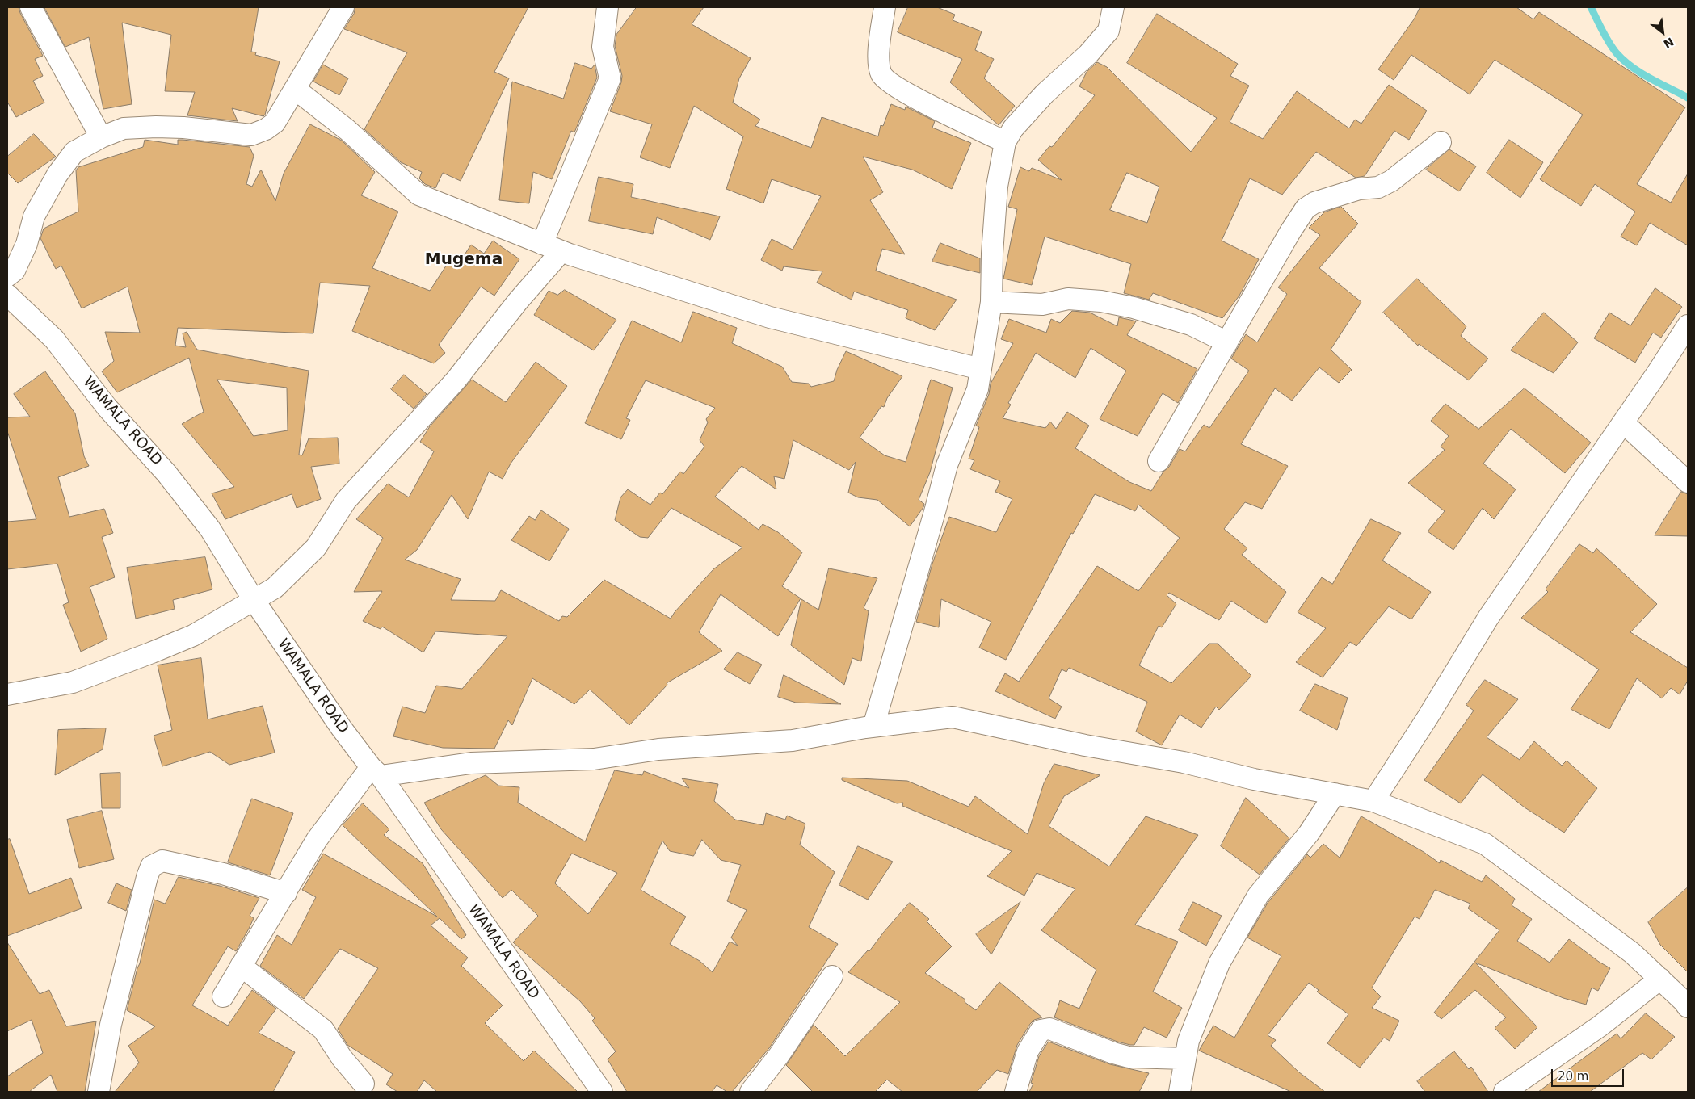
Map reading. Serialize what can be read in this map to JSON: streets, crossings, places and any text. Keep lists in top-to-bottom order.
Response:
{
  "streets": {
    "street": ["WAMALA ROAD"]
  },
  "districts": ["Mugema"],
  "scale_bar": "20 m",
  "north": "bottom right"
}
